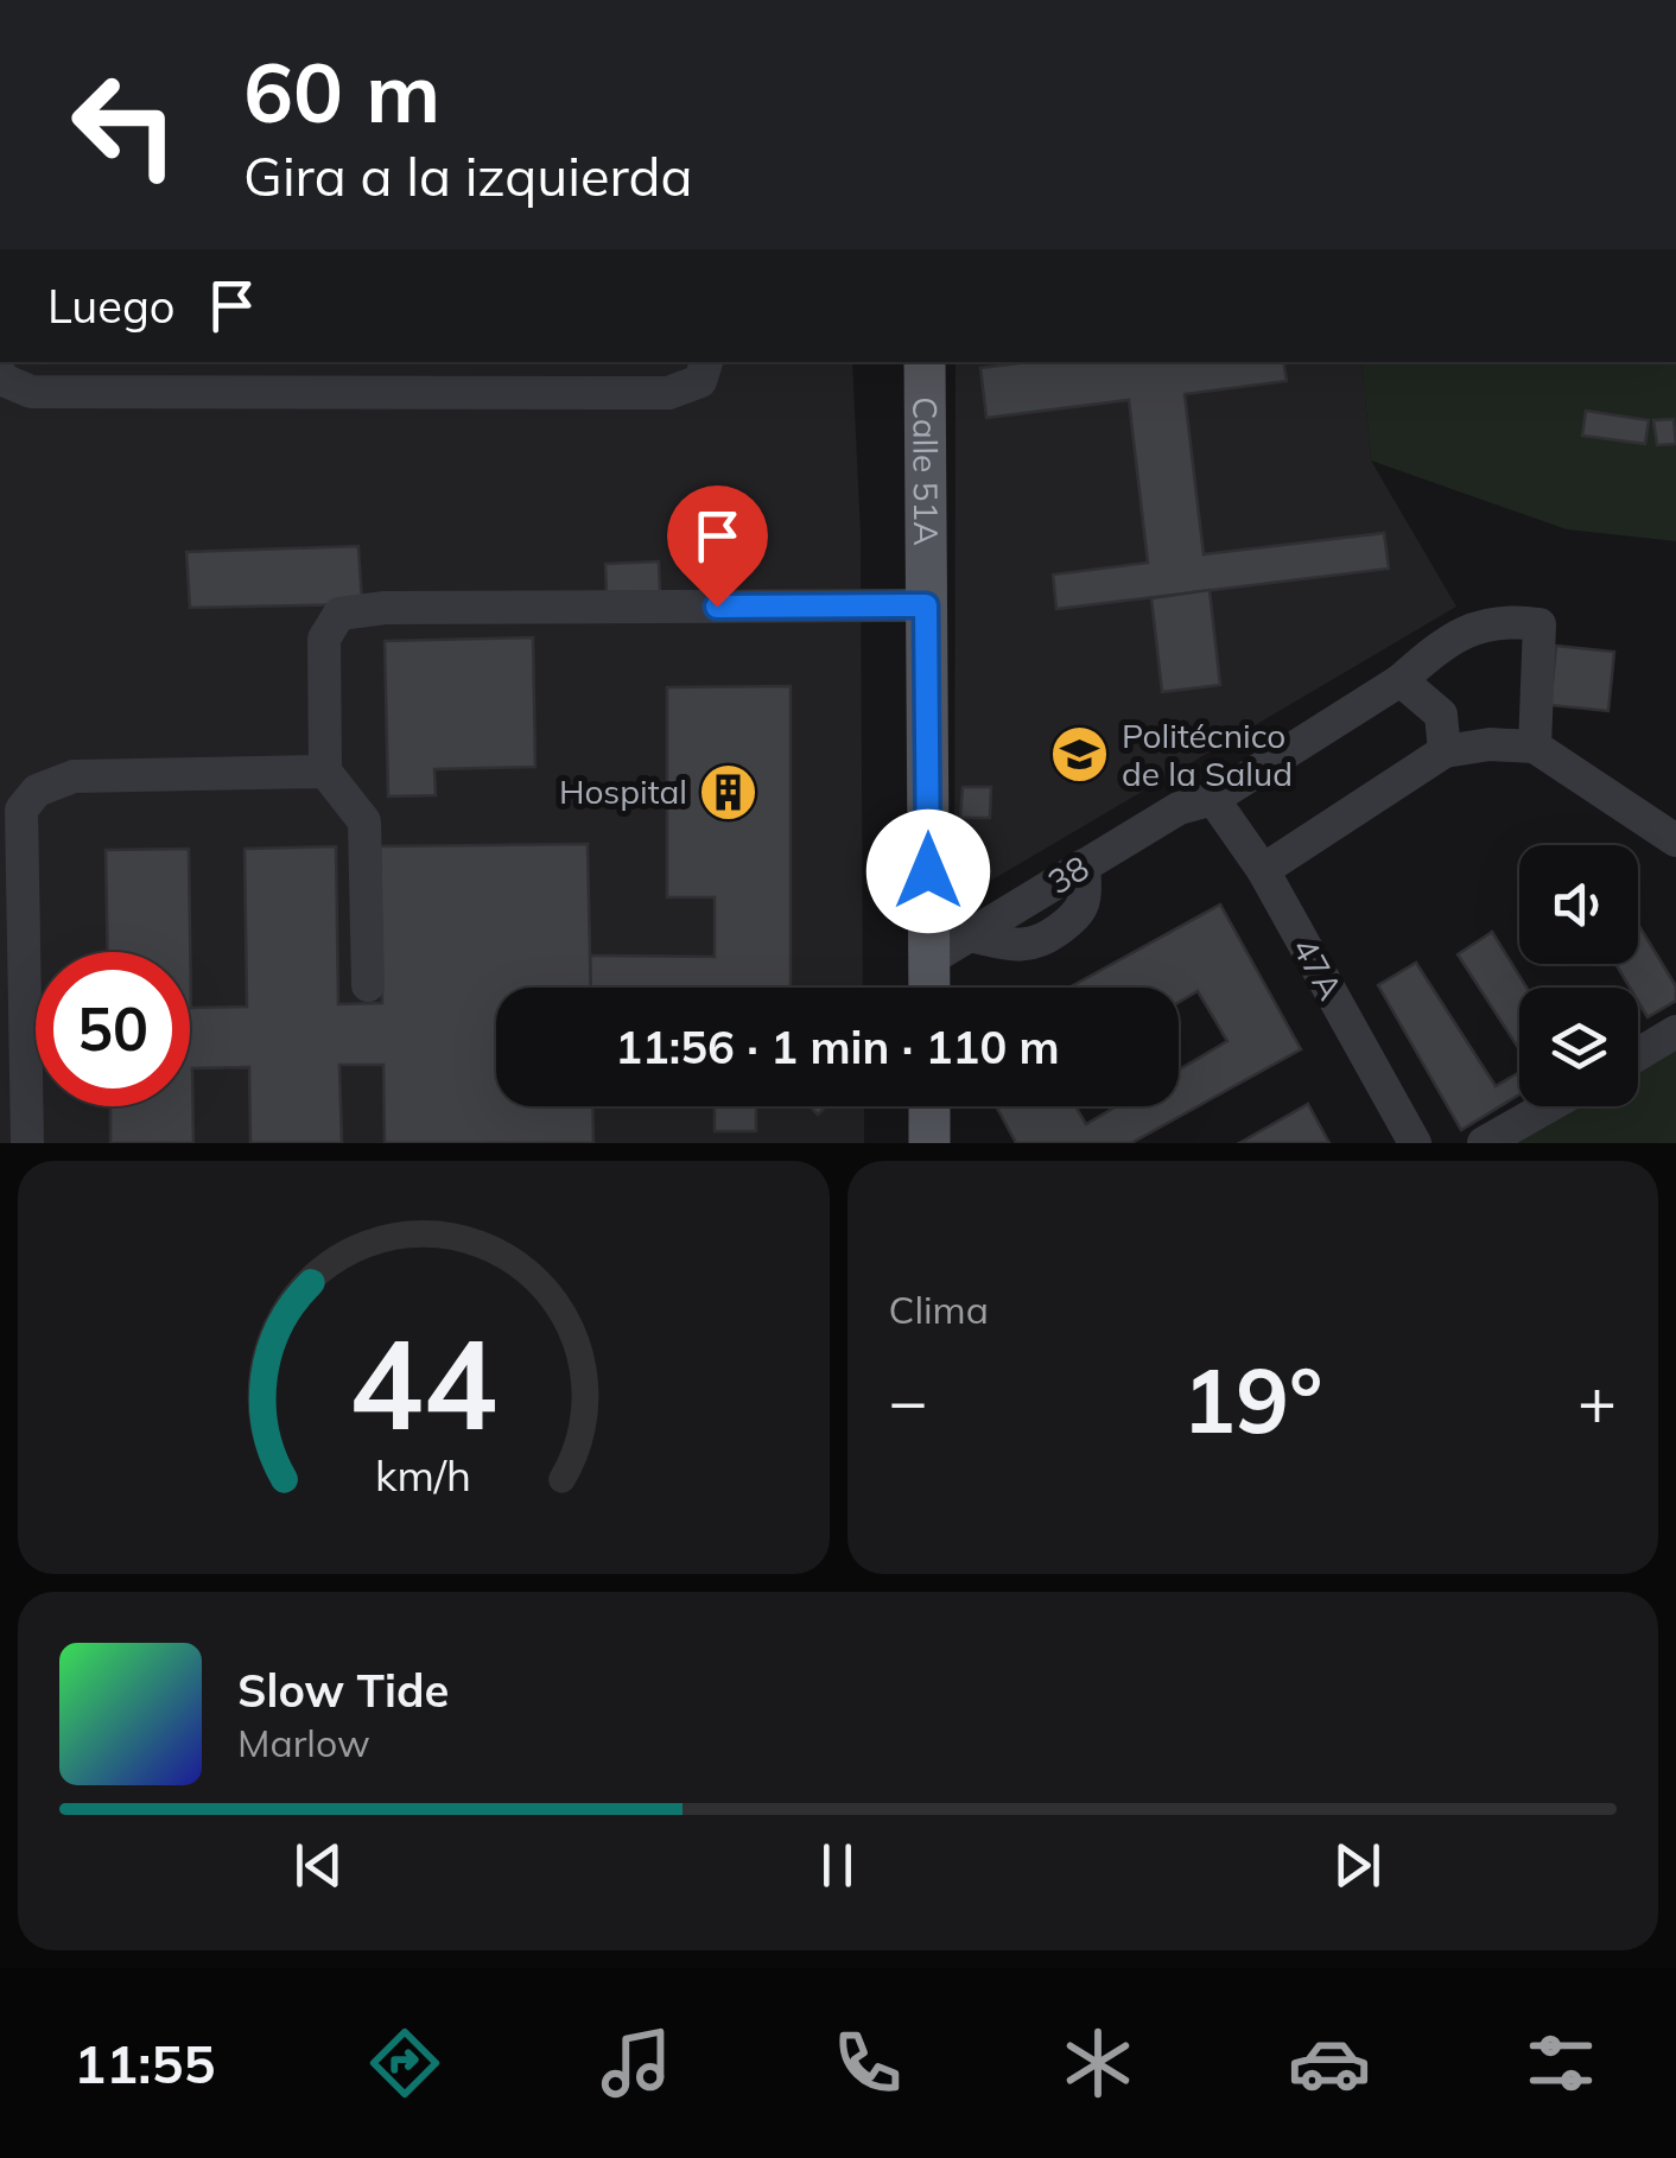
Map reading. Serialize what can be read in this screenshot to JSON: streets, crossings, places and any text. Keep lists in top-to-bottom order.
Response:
{
  "streets": {
    "main road": ["Calle 51A"],
    "street": ["38", "47A"]
  },
  "crossings": [
    ["Calle 51A", "38"],
    ["38", "47A"]
  ],
  "places": {
    "school or university": ["Politécnico de la Salud"],
    "building": ["Hospital"]
  },
  "page": {
    "turn": ["60 m", "Gira a la izquierda"],
    "then": "Luego",
    "limit": "50",
    "trip": "11:56 · 1 min · 110 m",
    "tile": "Clima",
    "heat": ["−", "19°", "+"],
    "song": ["Slow Tide", "Marlow"],
    "tabs": "11:55",
    "gauge": ["44", "km/h"]
  }
}
